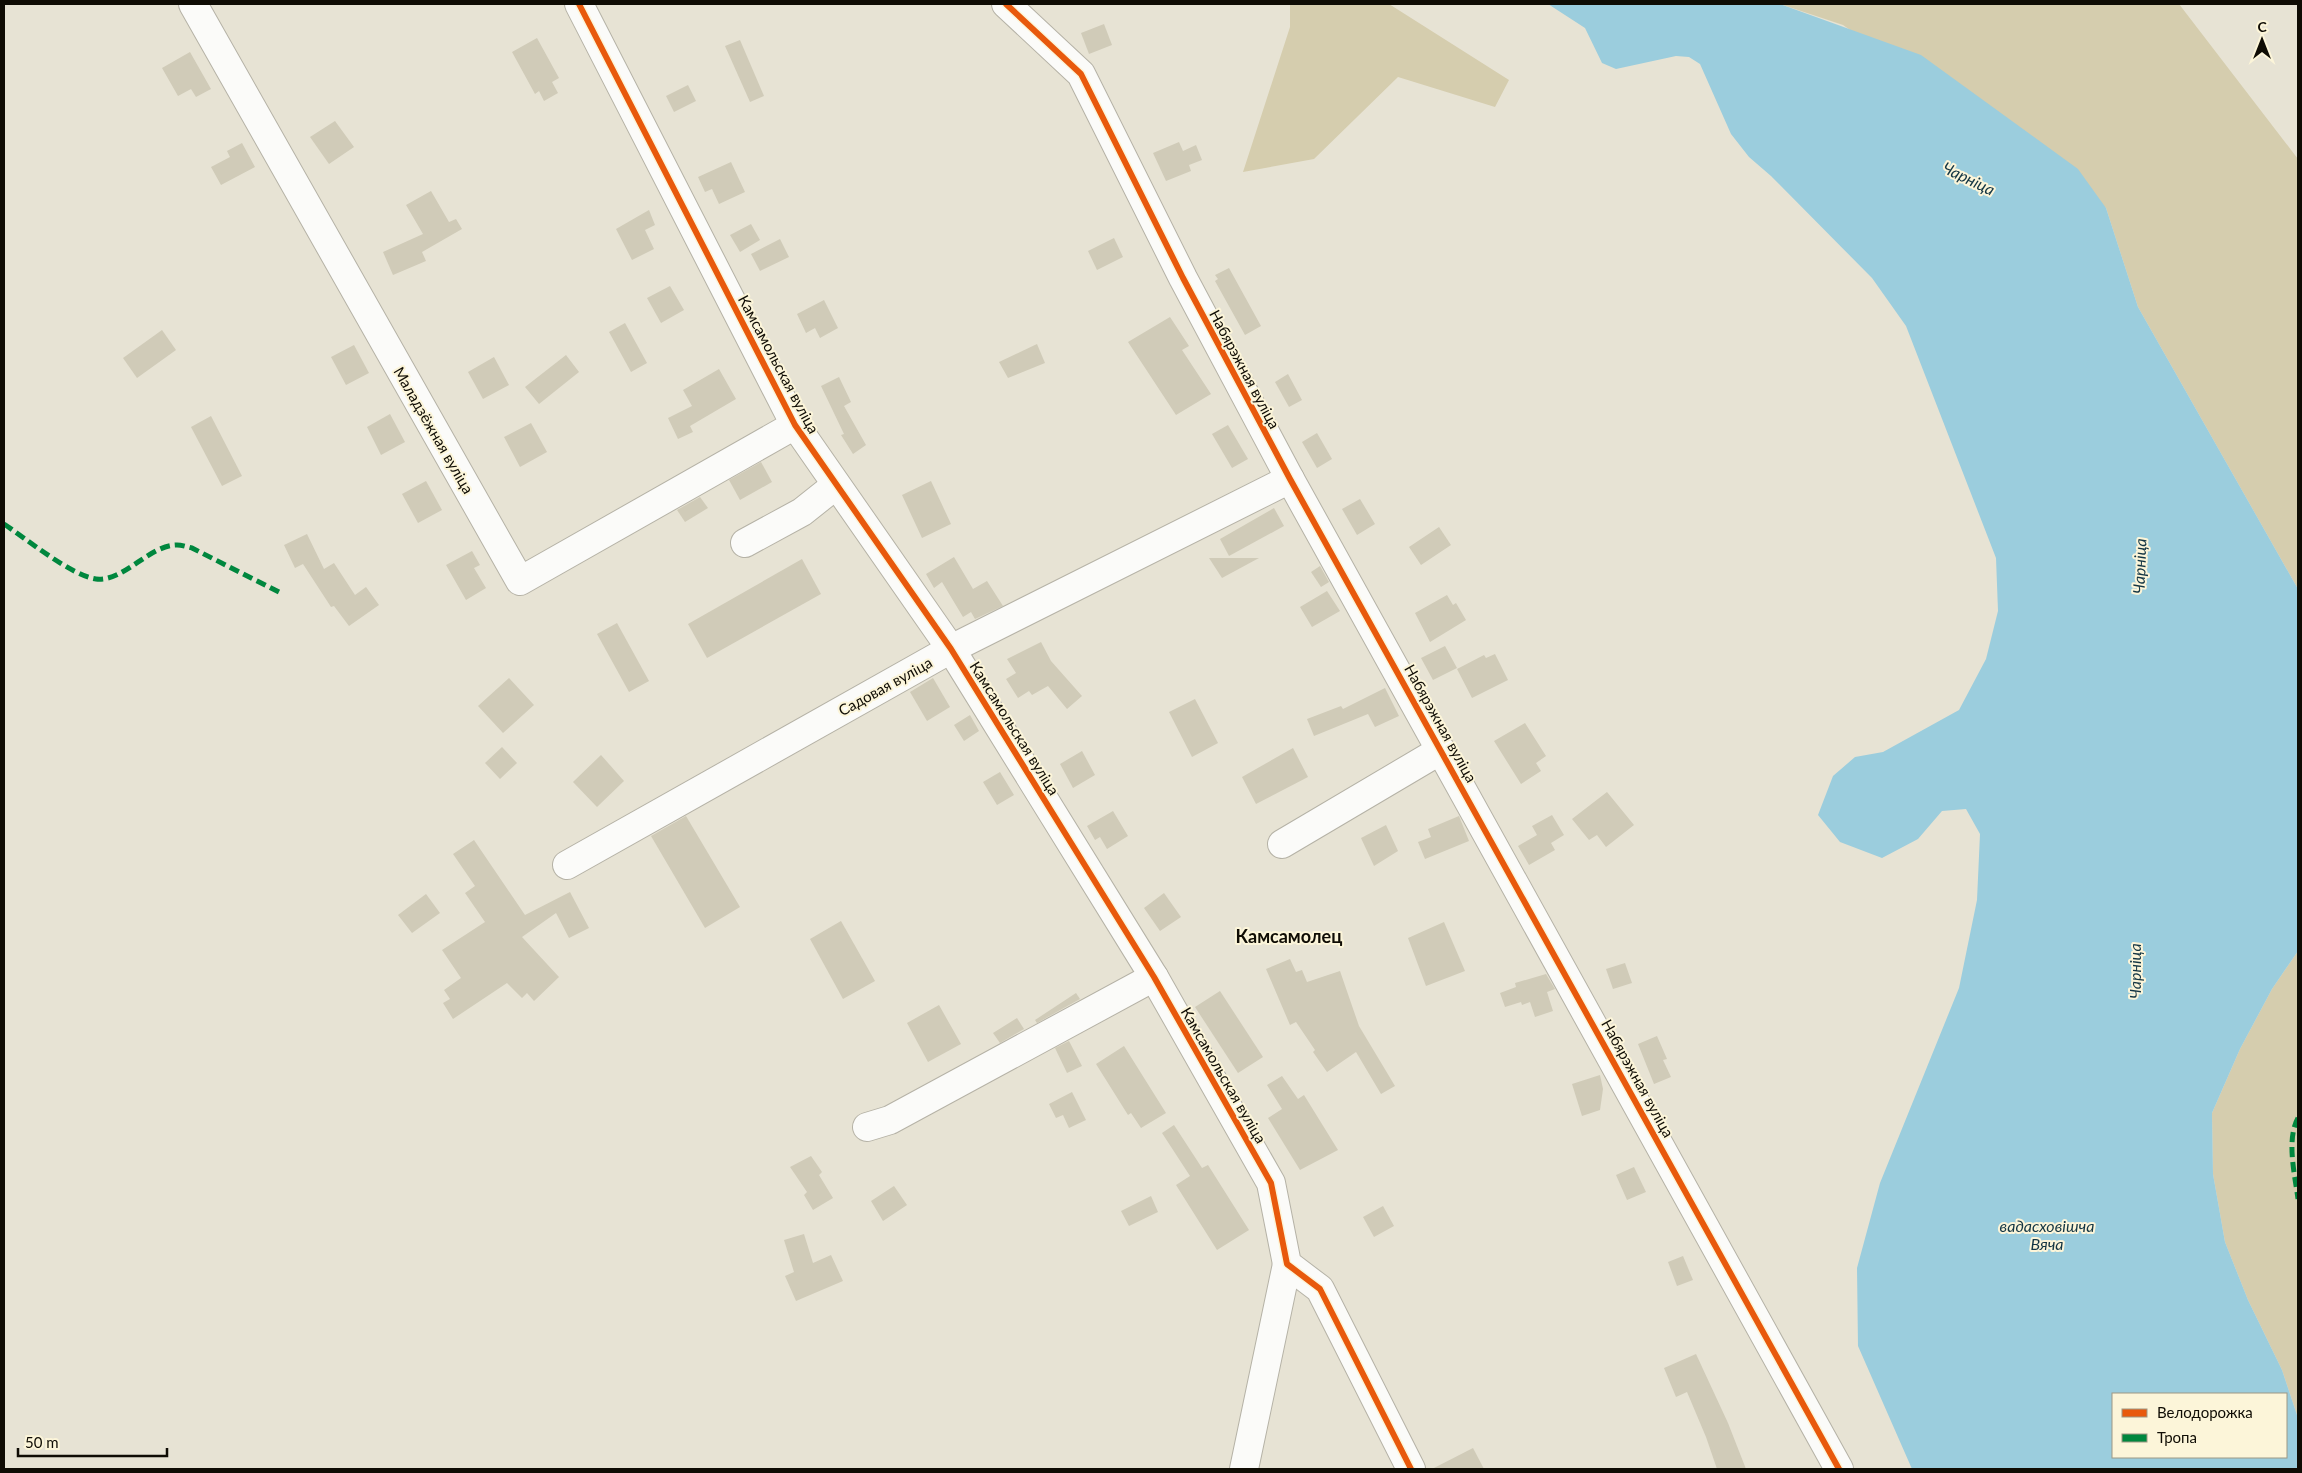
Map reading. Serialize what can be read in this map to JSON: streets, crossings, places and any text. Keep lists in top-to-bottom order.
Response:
{
  "streets": {
    "street": [
      "Камсамольская вуліца",
      "Набярэжная вуліца",
      "Маладзёжная вуліца",
      "Садовая вуліца"
    ]
  },
  "crossings": [
    ["Камсамольская вуліца", "Маладзёжная вуліца"],
    ["Камсамольская вуліца", "Садовая вуліца"],
    ["Набярэжная вуліца", "Садовая вуліца"]
  ],
  "districts": ["Камсамолец"],
  "water": ["Чарніца", "вадасховішча Вяча"],
  "legend": ["Велодорожка", "Тропа"],
  "scale_bar": "50 m",
  "north": "top"
}
